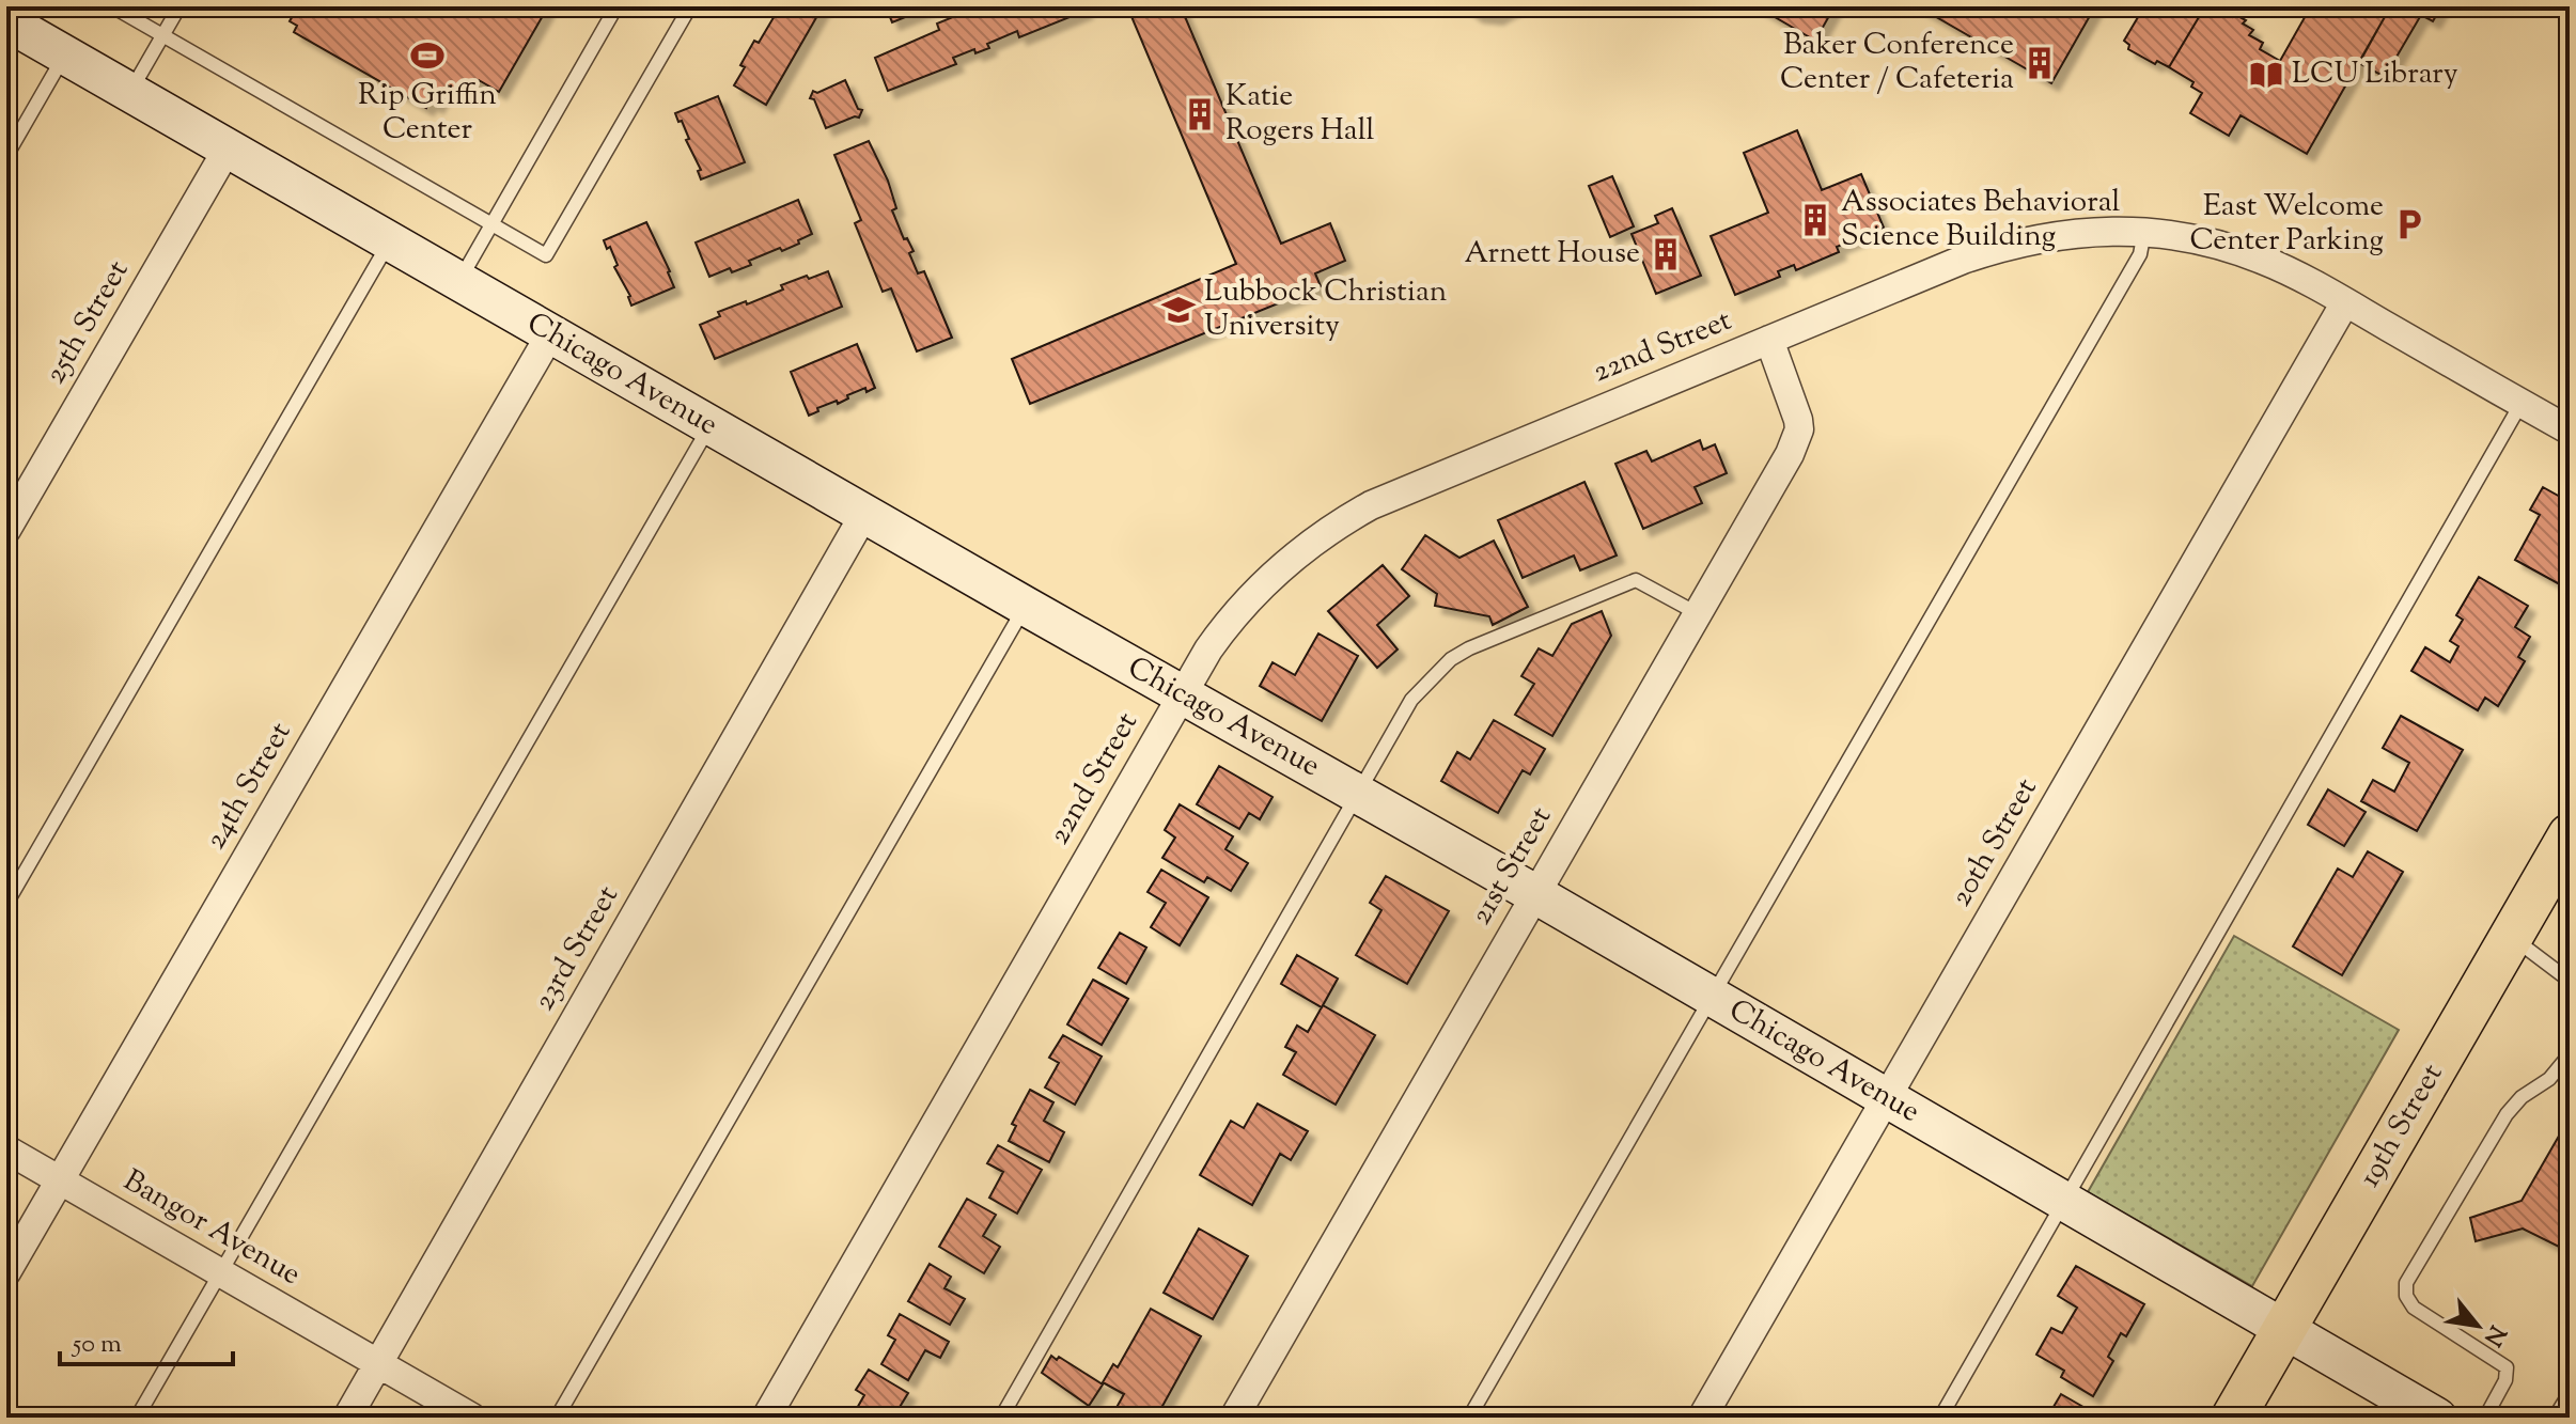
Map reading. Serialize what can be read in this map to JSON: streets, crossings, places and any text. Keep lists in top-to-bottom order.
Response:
{
  "streets": {
    "main road": ["19th Street"],
    "street": [
      "25th Street",
      "22nd Street",
      "Chicago Avenue",
      "24th Street",
      "20th Street",
      "21st Street",
      "23rd Street",
      "Bangor Avenue"
    ]
  },
  "crossings": [
    ["25th Street", "Chicago Avenue"],
    ["22nd Street", "Chicago Avenue"],
    ["22nd Street", "20th Street"],
    ["22nd Street", "21st Street"],
    ["Chicago Avenue", "24th Street"],
    ["Chicago Avenue", "20th Street"],
    ["Chicago Avenue", "21st Street"],
    ["Chicago Avenue", "23rd Street"],
    ["Chicago Avenue", "19th Street"],
    ["24th Street", "Bangor Avenue"],
    ["23rd Street", "Bangor Avenue"]
  ],
  "places": {
    "sports": ["Rip Griffin Center"],
    "building": [
      "Baker Conference Center / Cafeteria",
      "Katie Rogers Hall",
      "Associates Behavioral Science Building",
      "Arnett House"
    ],
    "library": ["LCU Library"],
    "parking": ["East Welcome Center Parking"],
    "school or university": ["Lubbock Christian University"]
  },
  "scale_bar": "50 m",
  "north": "bottom right"
}
